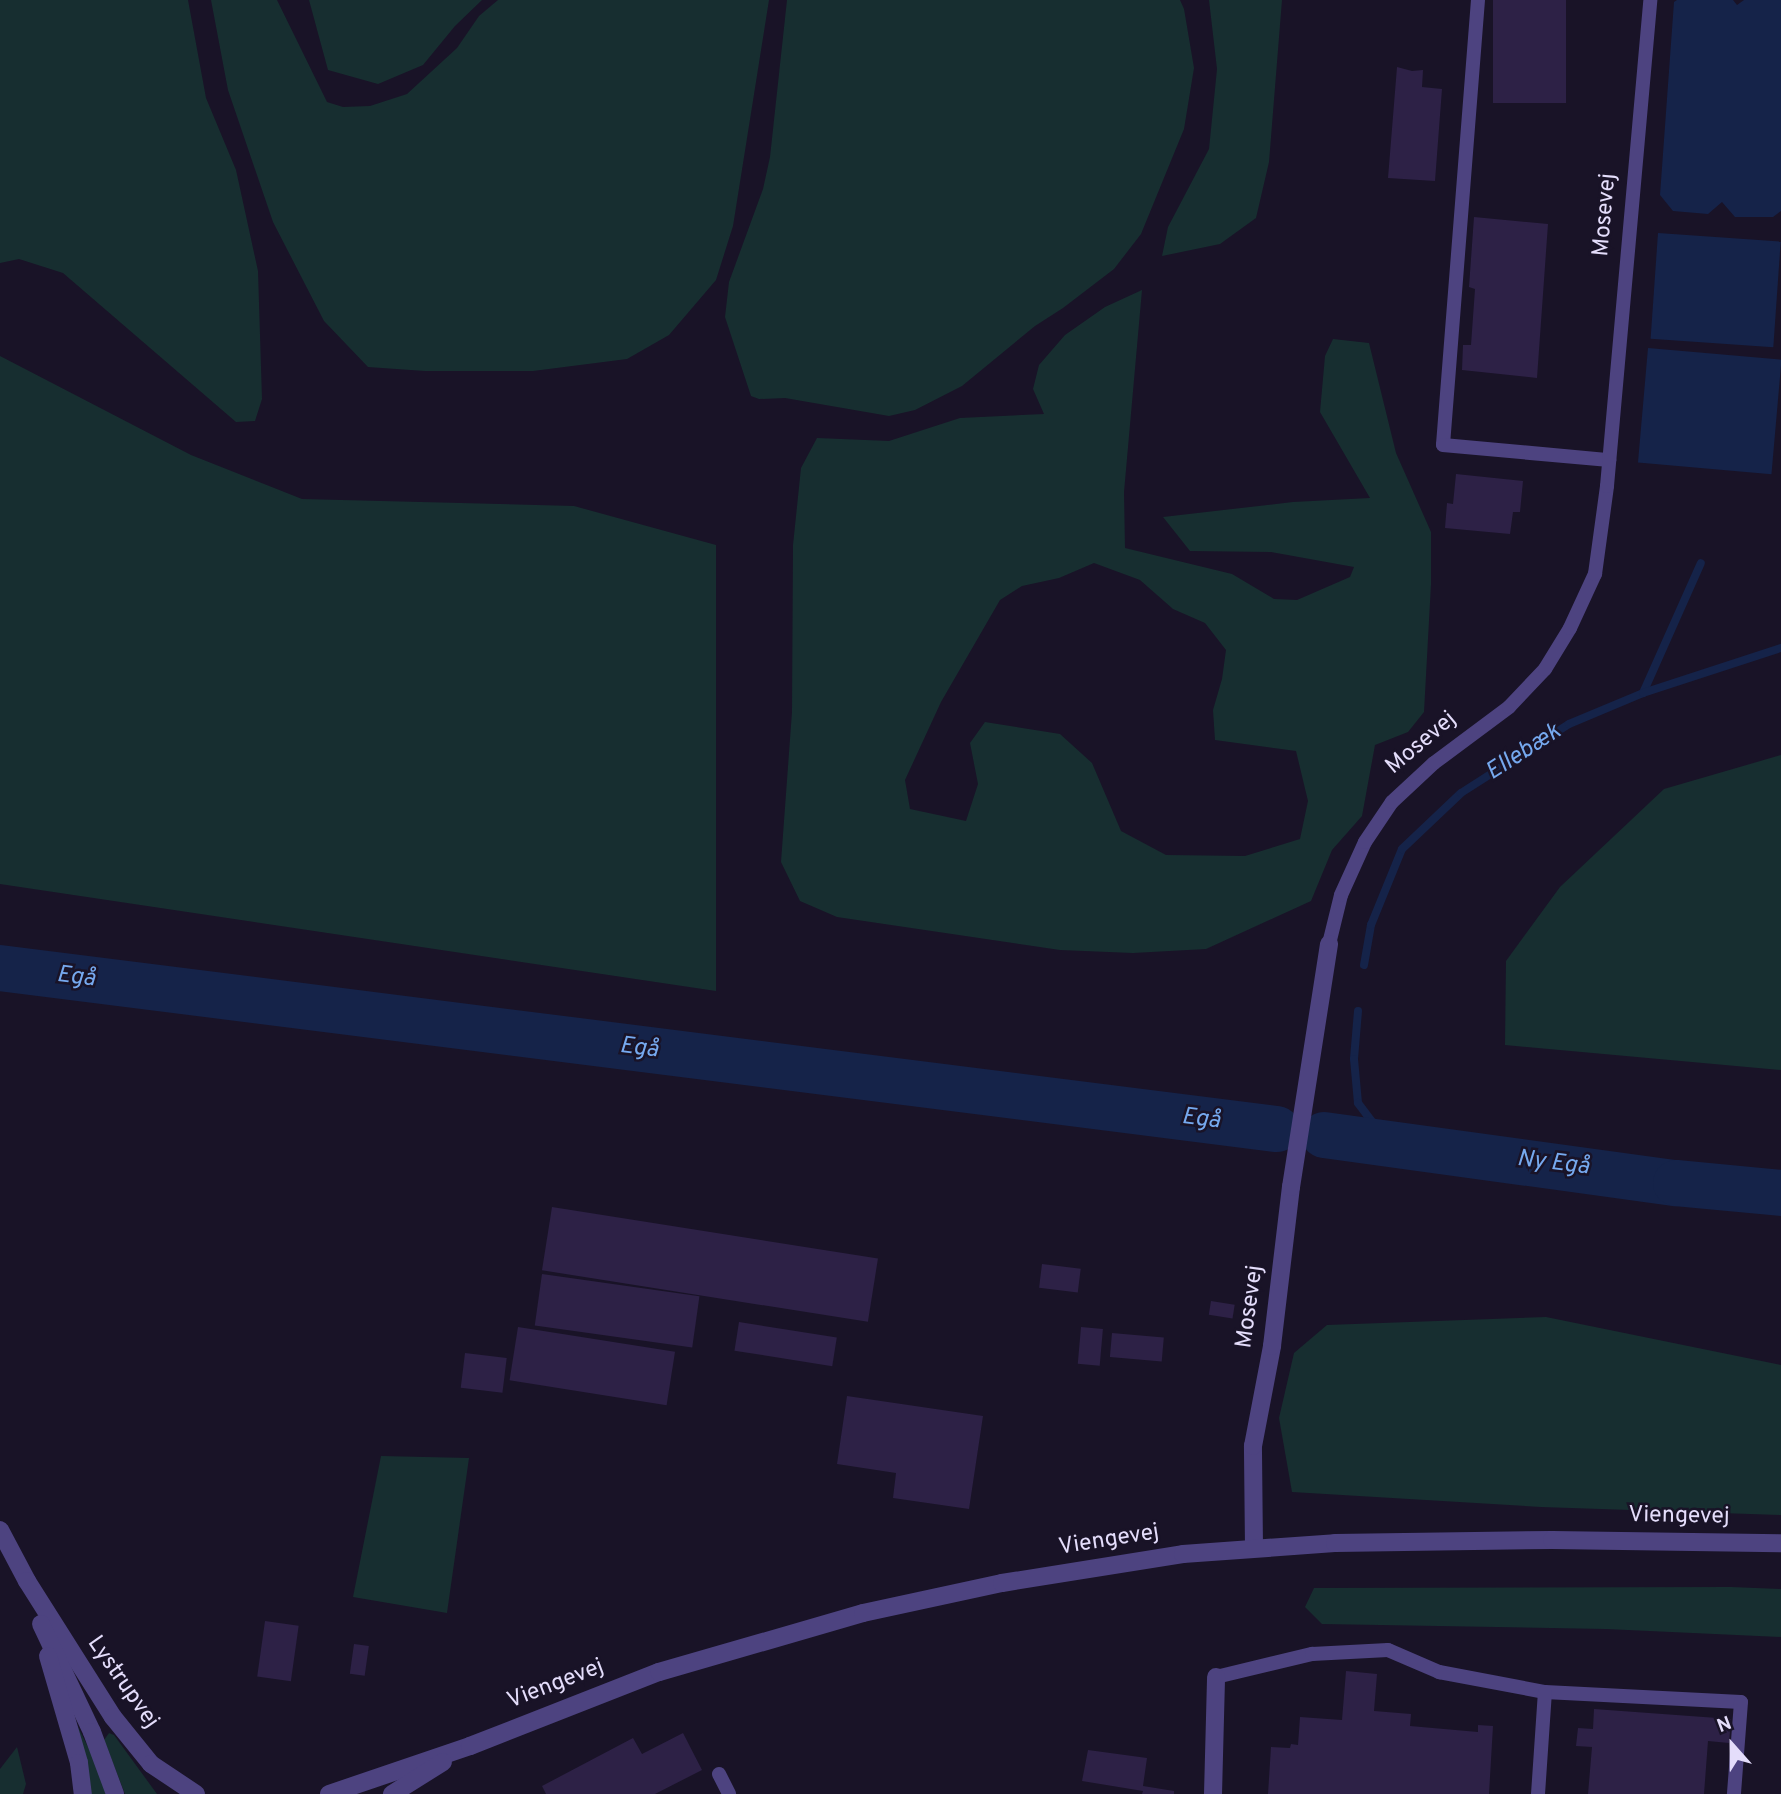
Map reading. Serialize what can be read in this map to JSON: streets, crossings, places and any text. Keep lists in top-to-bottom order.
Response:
{
  "streets": {
    "street": ["Mosevej", "Viengevej", "Lystrupvej"]
  },
  "crossings": [
    ["Mosevej", "Viengevej"]
  ],
  "water": ["Ellebæk", "Egå", "Ny Egå"],
  "north": "top"
}
